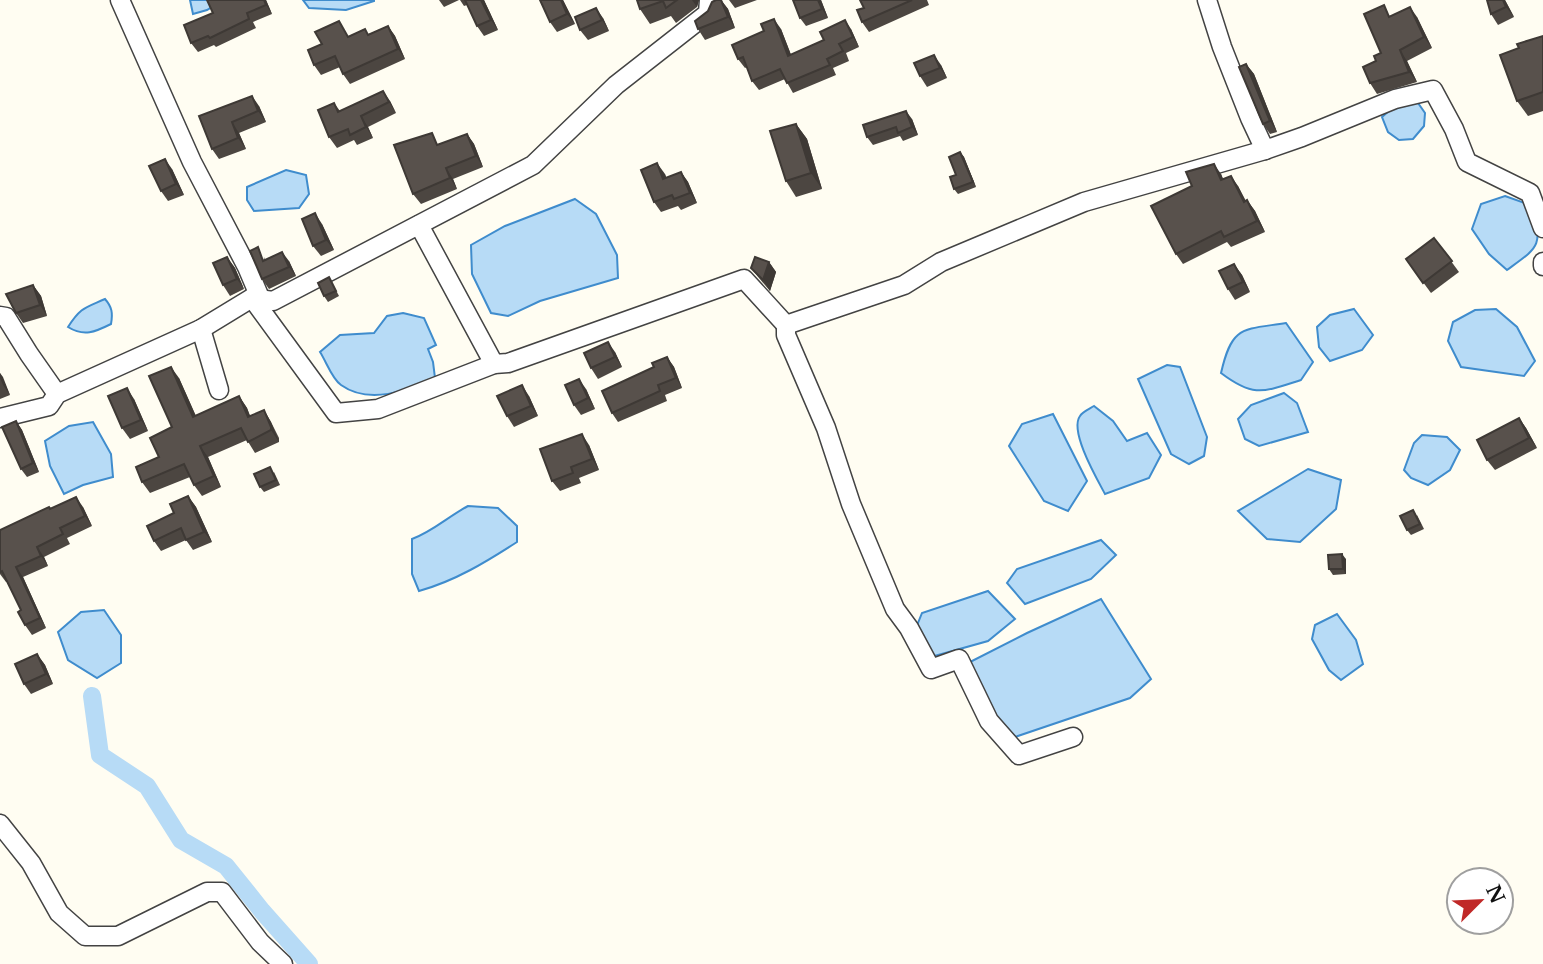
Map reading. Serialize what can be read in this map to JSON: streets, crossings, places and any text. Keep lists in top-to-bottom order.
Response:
{
  "north": "top right"
}
